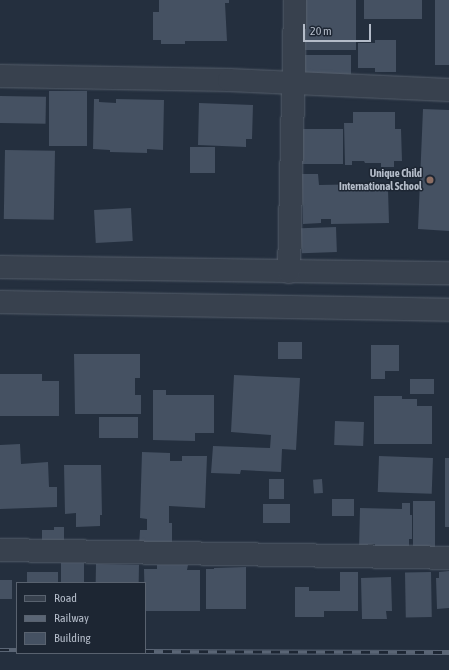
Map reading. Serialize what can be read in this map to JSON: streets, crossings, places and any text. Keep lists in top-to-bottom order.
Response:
{
  "places": ["Unique Child International School"],
  "legend": ["Road", "Railway", "Building"],
  "scale_bar": "20 m"
}
